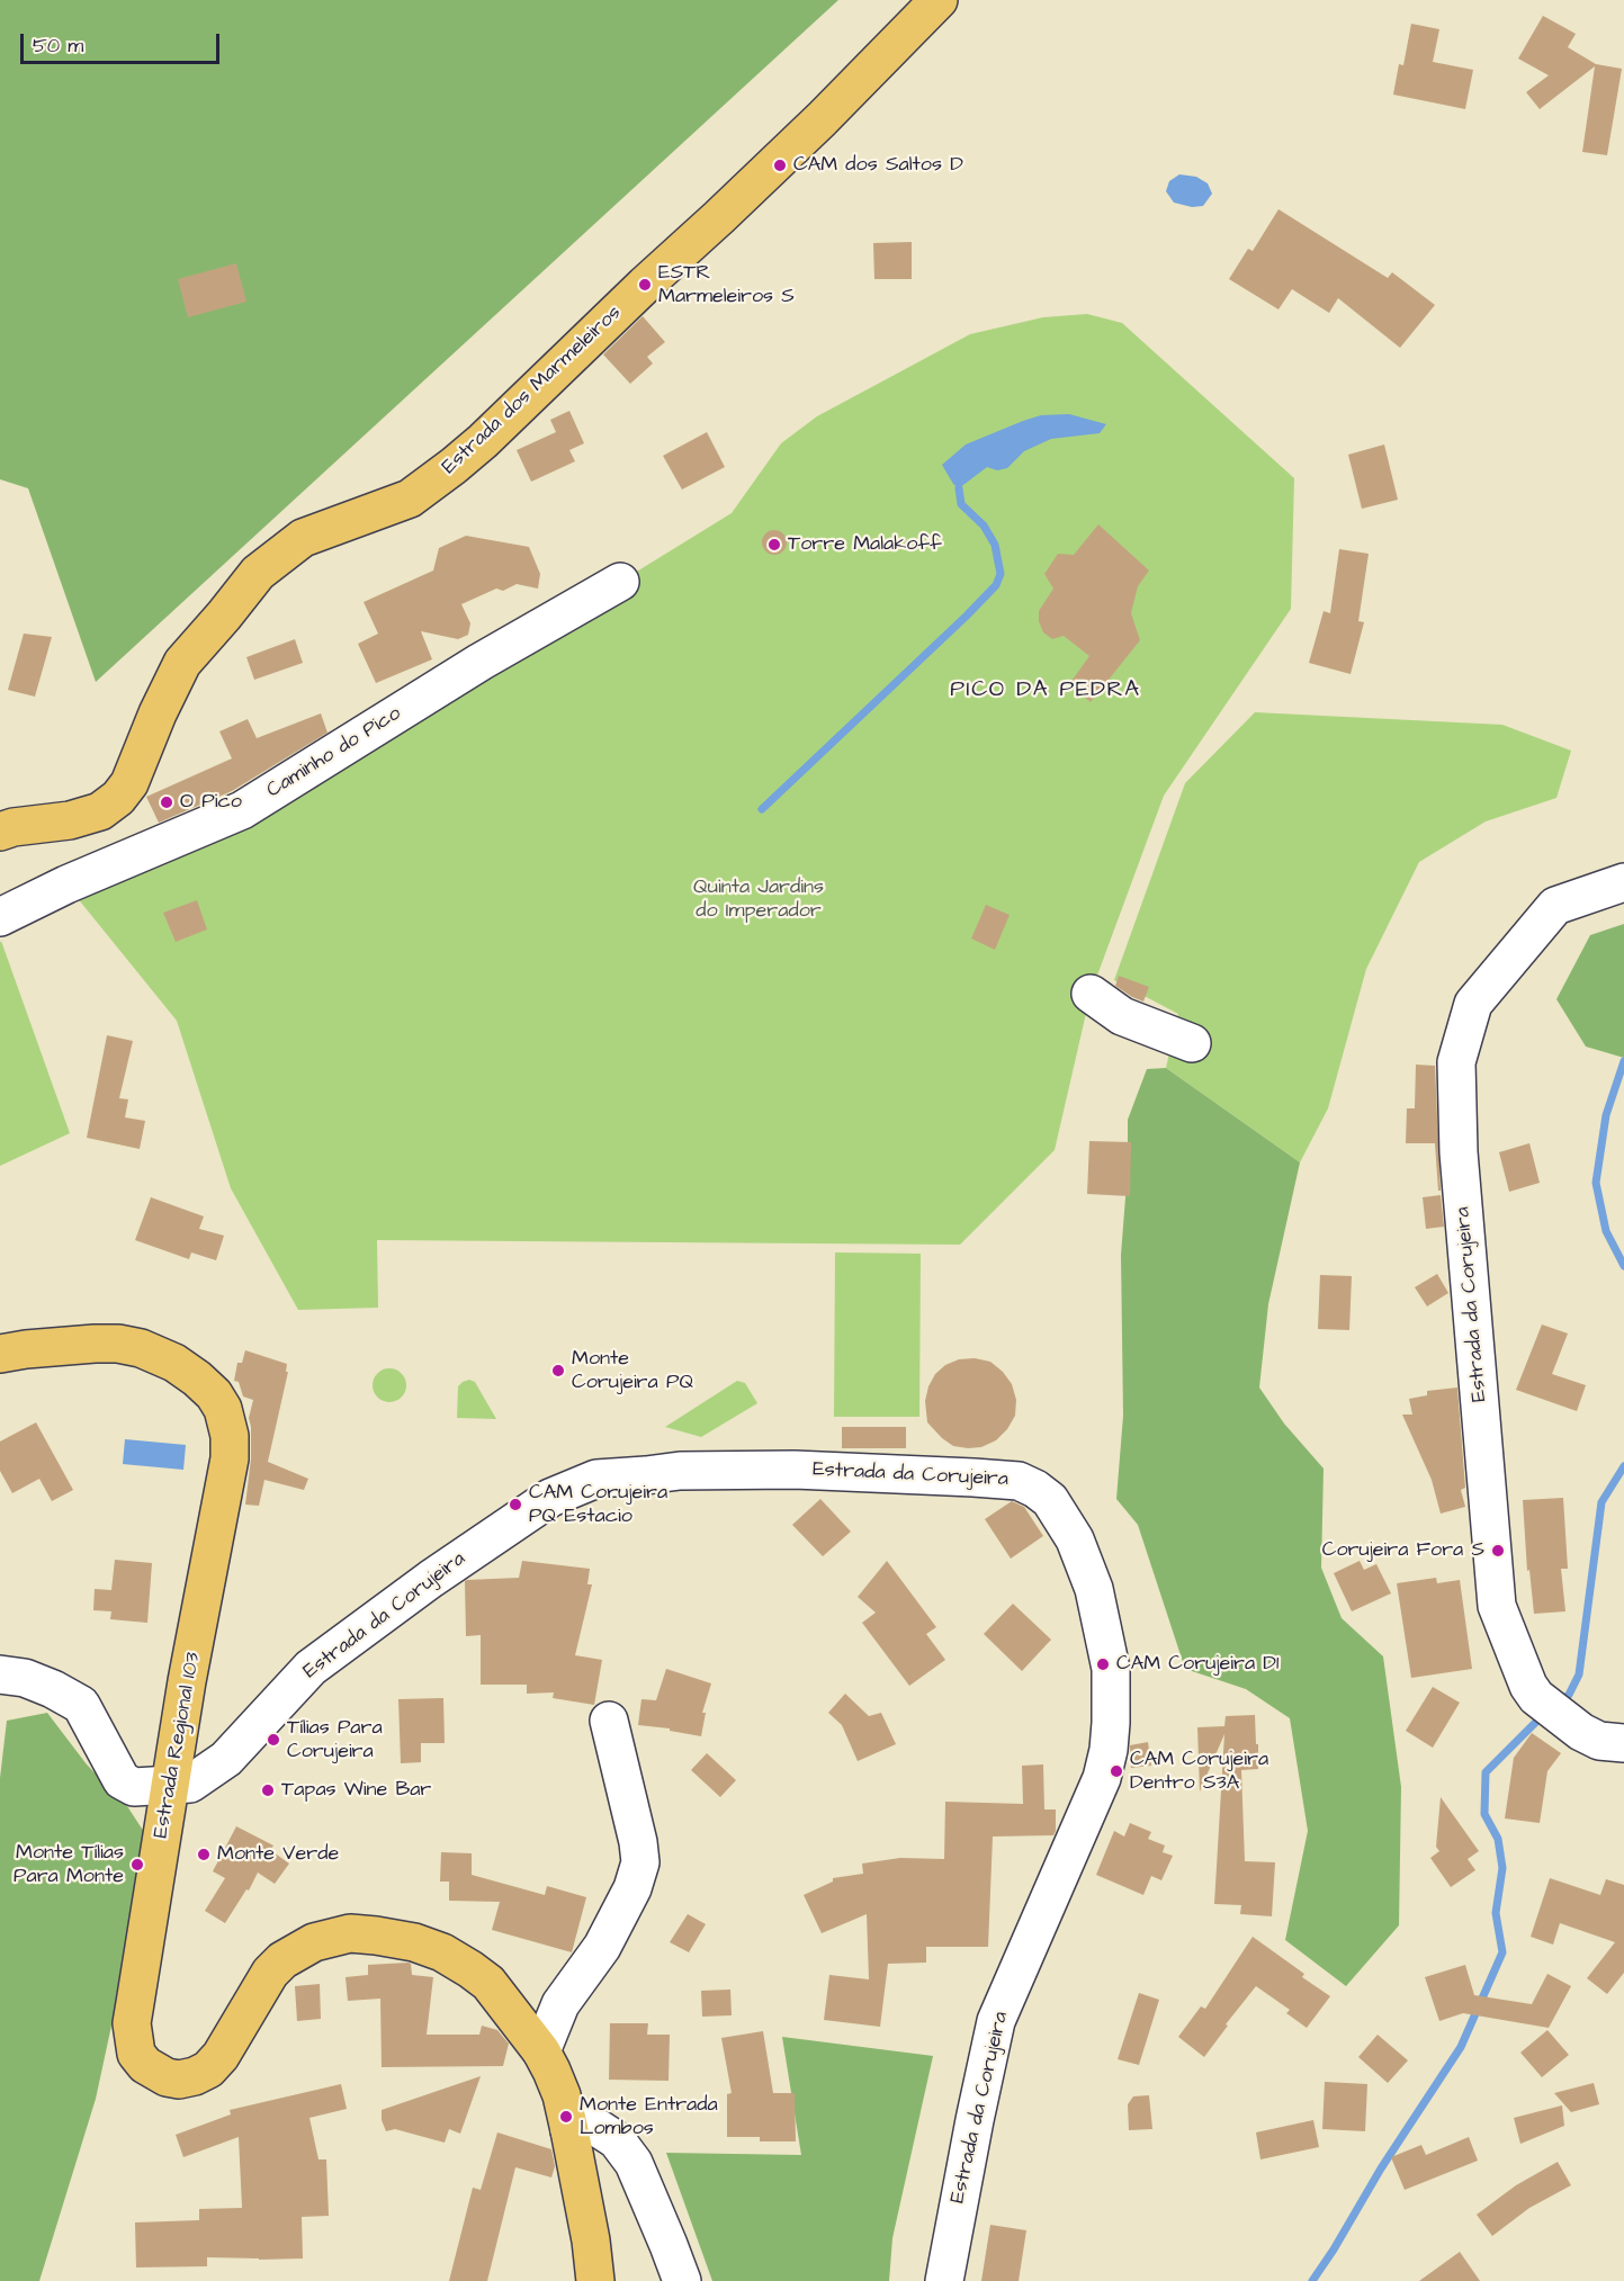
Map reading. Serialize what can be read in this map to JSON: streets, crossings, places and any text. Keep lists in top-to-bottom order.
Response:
{
  "streets": {
    "main road": ["Estrada dos Marmeleiros", "Estrada Regional 103"],
    "street": ["Caminho do Pico", "Estrada da Corujeira"]
  },
  "crossings": [
    ["Estrada da Corujeira", "Estrada Regional 103"]
  ],
  "districts": ["PICO DA PEDRA"],
  "parks": ["Quinta Jardins do Imperador"],
  "places": [
    "CAM dos Saltos D",
    "ESTR Marmeleiros S",
    "Torre Malakoff",
    "O Pico",
    "Monte Corujeira PQ",
    "CAM Corujeira PQ Estacio",
    "Corujeira Fora S",
    "CAM Corujeira D1",
    "Tílias Para Corujeira",
    "CAM Corujeira Dentro S3A",
    "Tapas Wine Bar",
    "Monte Verde",
    "Monte Tílias Para Monte",
    "Monte Entrada Lombos"
  ],
  "scale_bar": "50 m"
}
